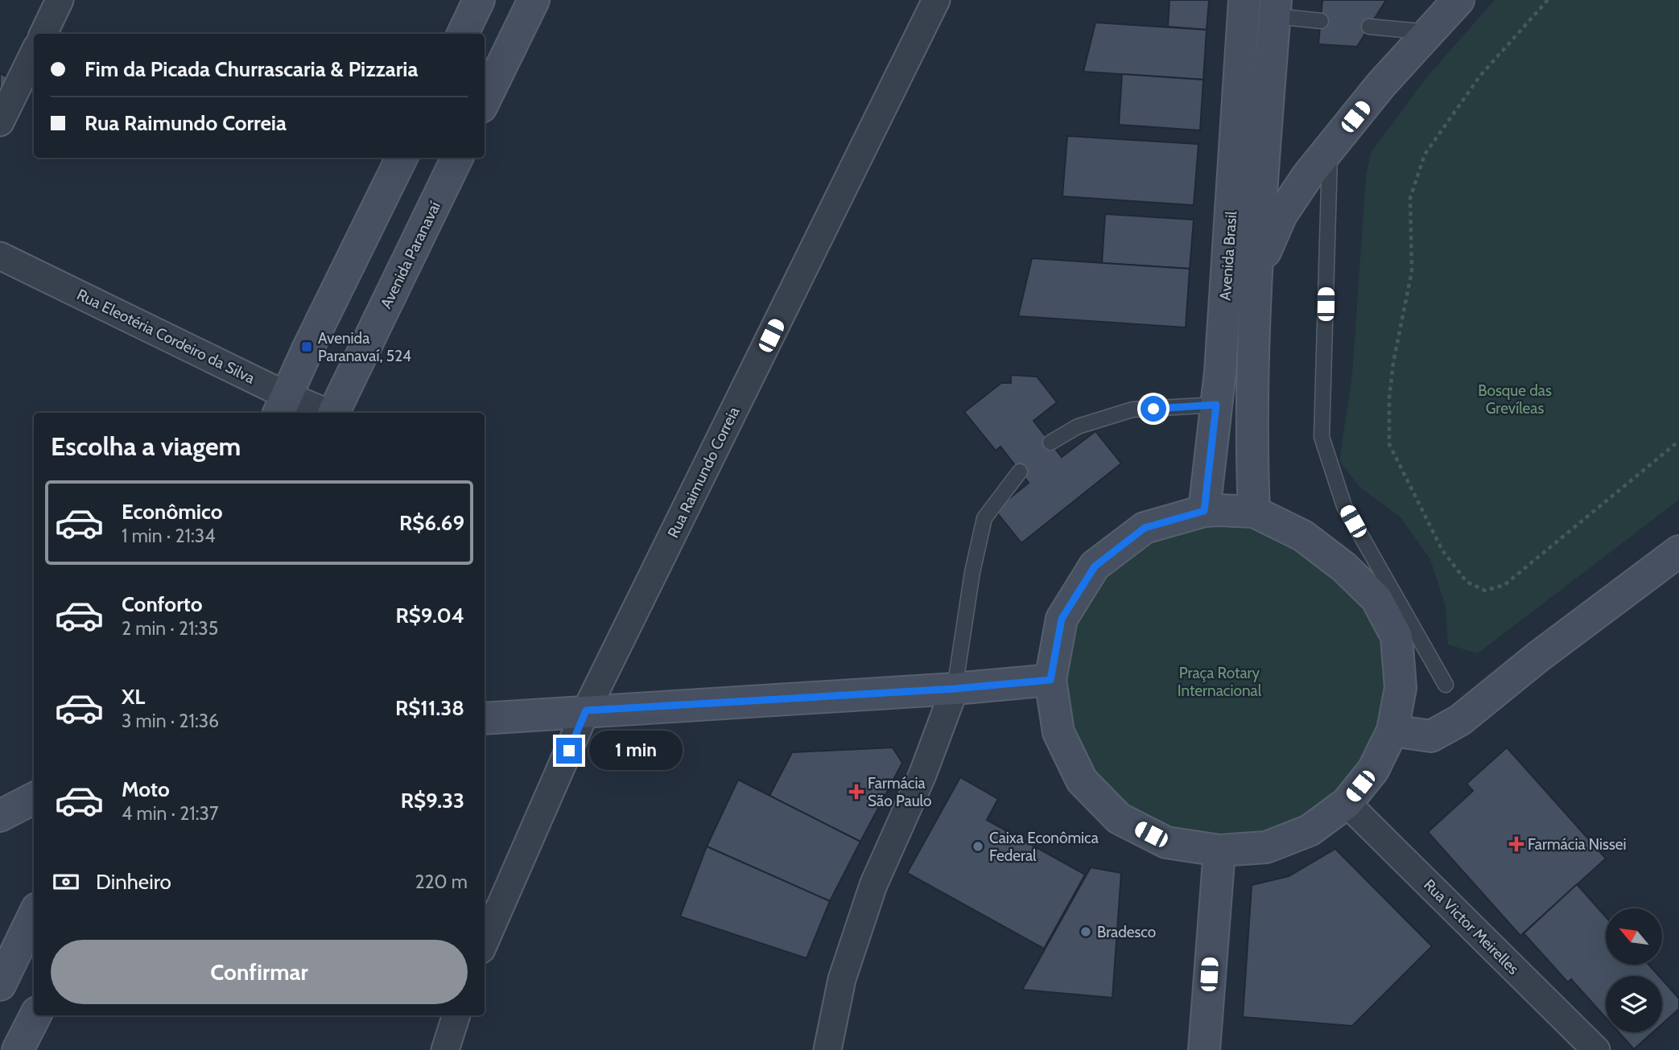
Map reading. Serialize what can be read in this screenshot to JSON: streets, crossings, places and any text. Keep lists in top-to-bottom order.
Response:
{
  "streets": {
    "main road": ["Avenida Paranavaí", "Avenida Brasil"],
    "street": ["Rua Eleotéria Cordeiro da Silva", "Rua Raimundo Correia", "Rua Victor Meirelles"]
  },
  "parks": ["Bosque das Grevíleas", "Praça Rotary Internacional"],
  "places": {
    "transit": ["Avenida Paranavaí, 524"],
    "health": ["Farmácia São Paulo", "Farmácia Nissei"],
    "other": ["Caixa Econômica Federal", "Bradesco"]
  },
  "north": "top left",
  "page": {
    "banner": ["Fim da Picada Churrascaria & Pizzaria", "Rua Raimundo Correia"],
    "heading": "Escolha a viagem",
    "list": [
      {
        "name": "Econômico",
        "note": "1 min · 21:34",
        "value": "R$6.69"
      },
      {
        "name": "Conforto",
        "note": "2 min · 21:35",
        "value": "R$9.04"
      },
      {
        "name": "XL",
        "note": "3 min · 21:36",
        "value": "R$11.38"
      },
      {
        "name": "Moto",
        "note": "4 min · 21:37",
        "value": "R$9.33"
      }
    ],
    "bubble": "1 min",
    "pay": ["Dinheiro", "220 m"],
    "buttons": "Confirmar"
  }
}
